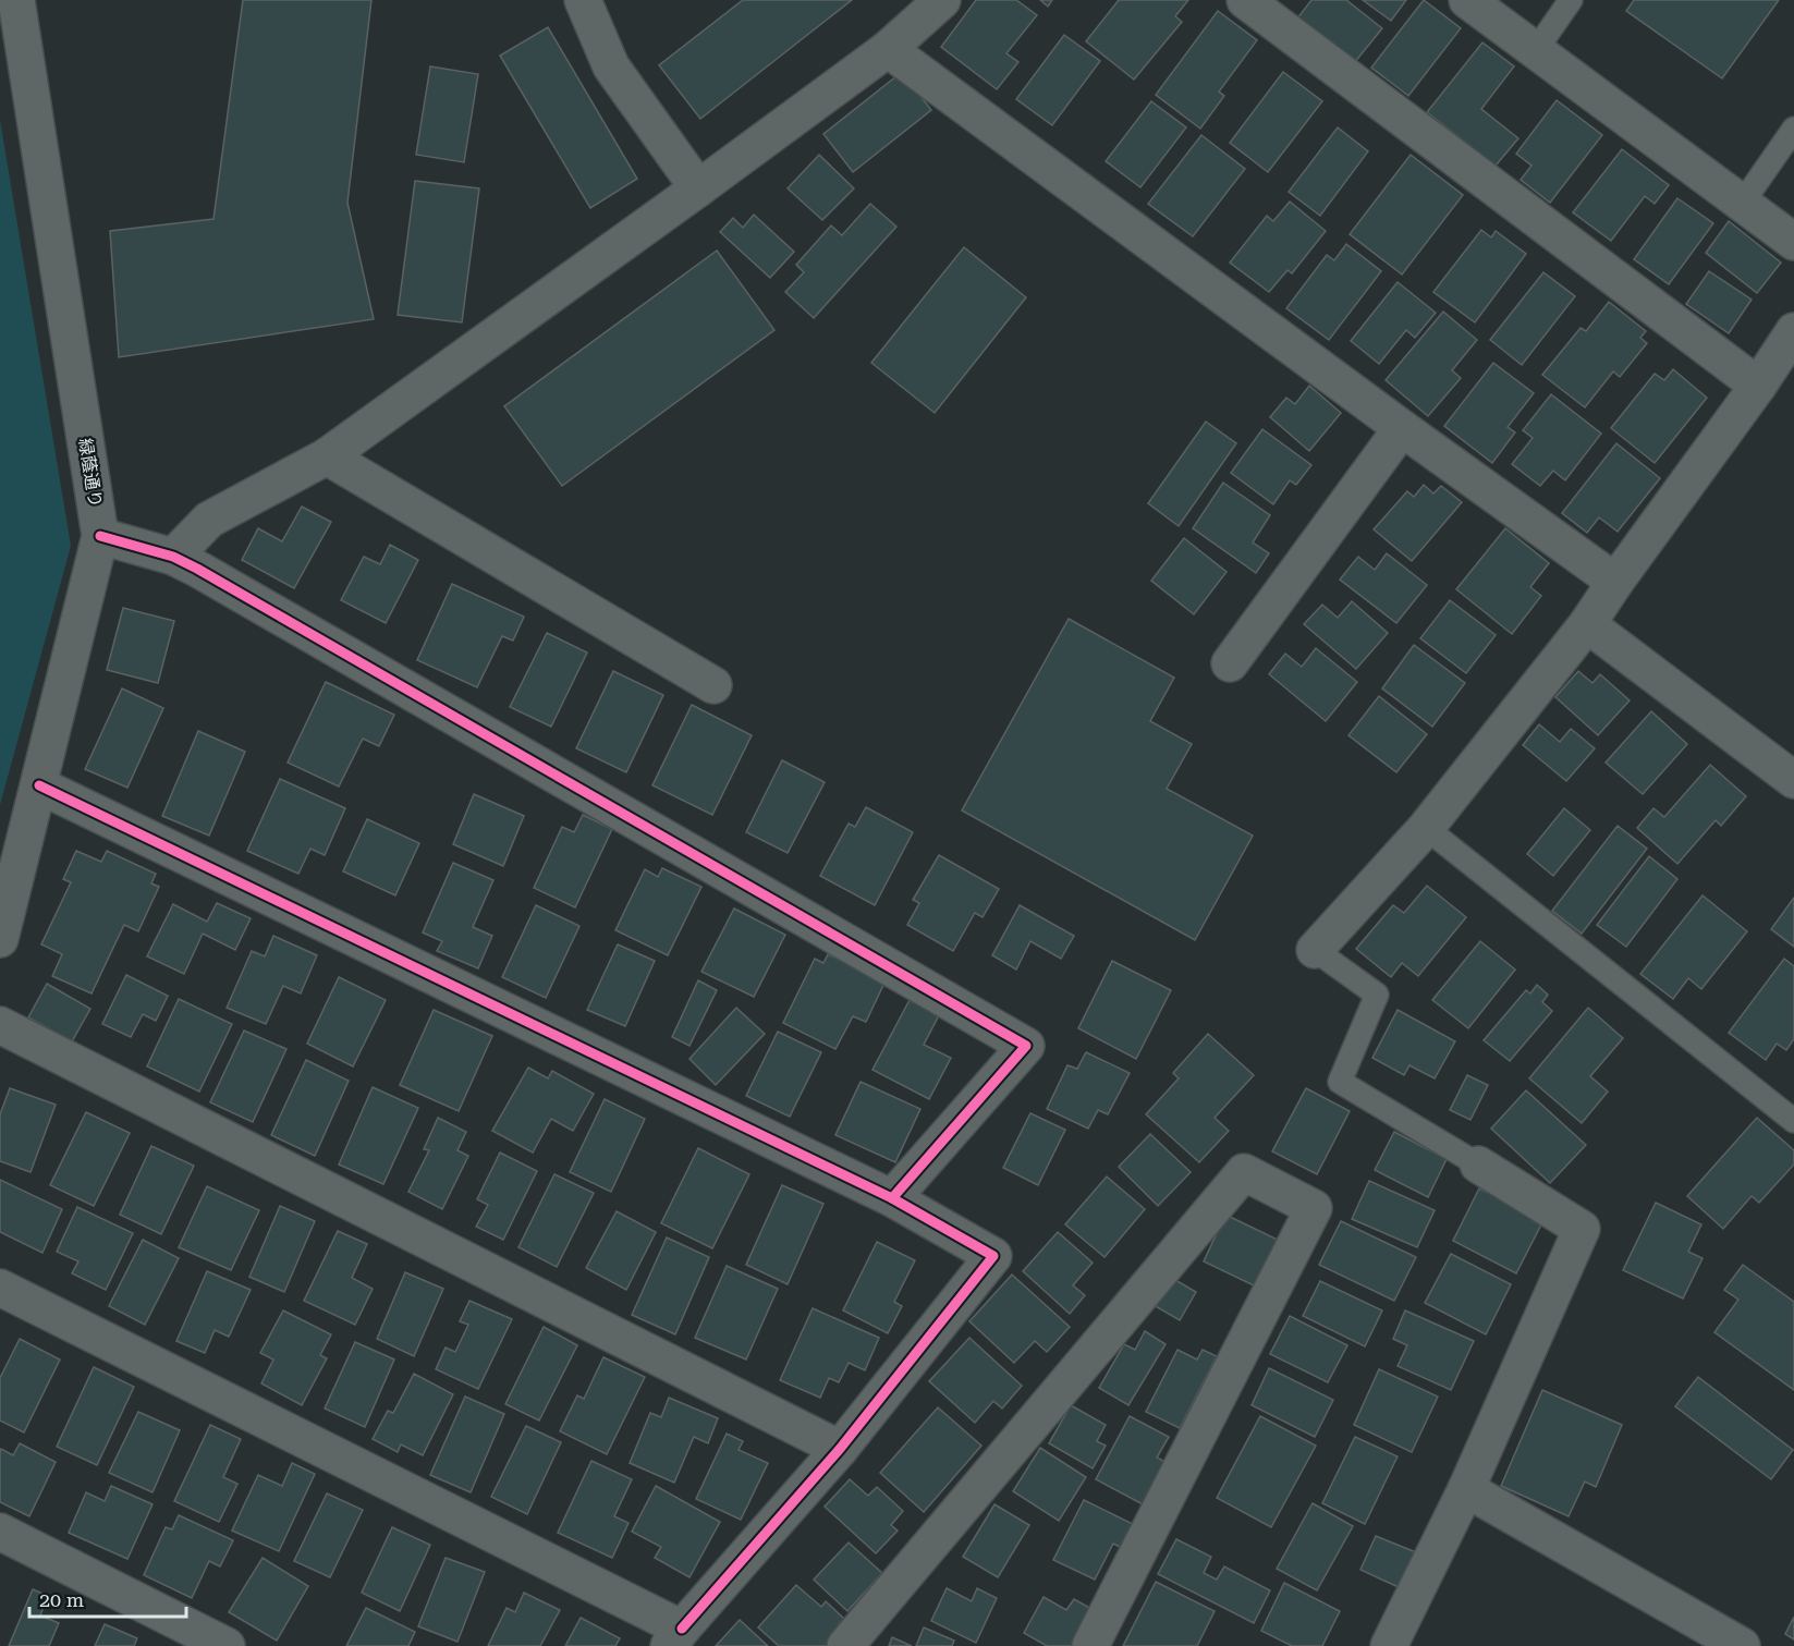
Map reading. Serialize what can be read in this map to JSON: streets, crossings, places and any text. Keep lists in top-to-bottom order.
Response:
{
  "streets": {
    "street": ["緑蔭通り"]
  },
  "scale_bar": "20 m"
}
